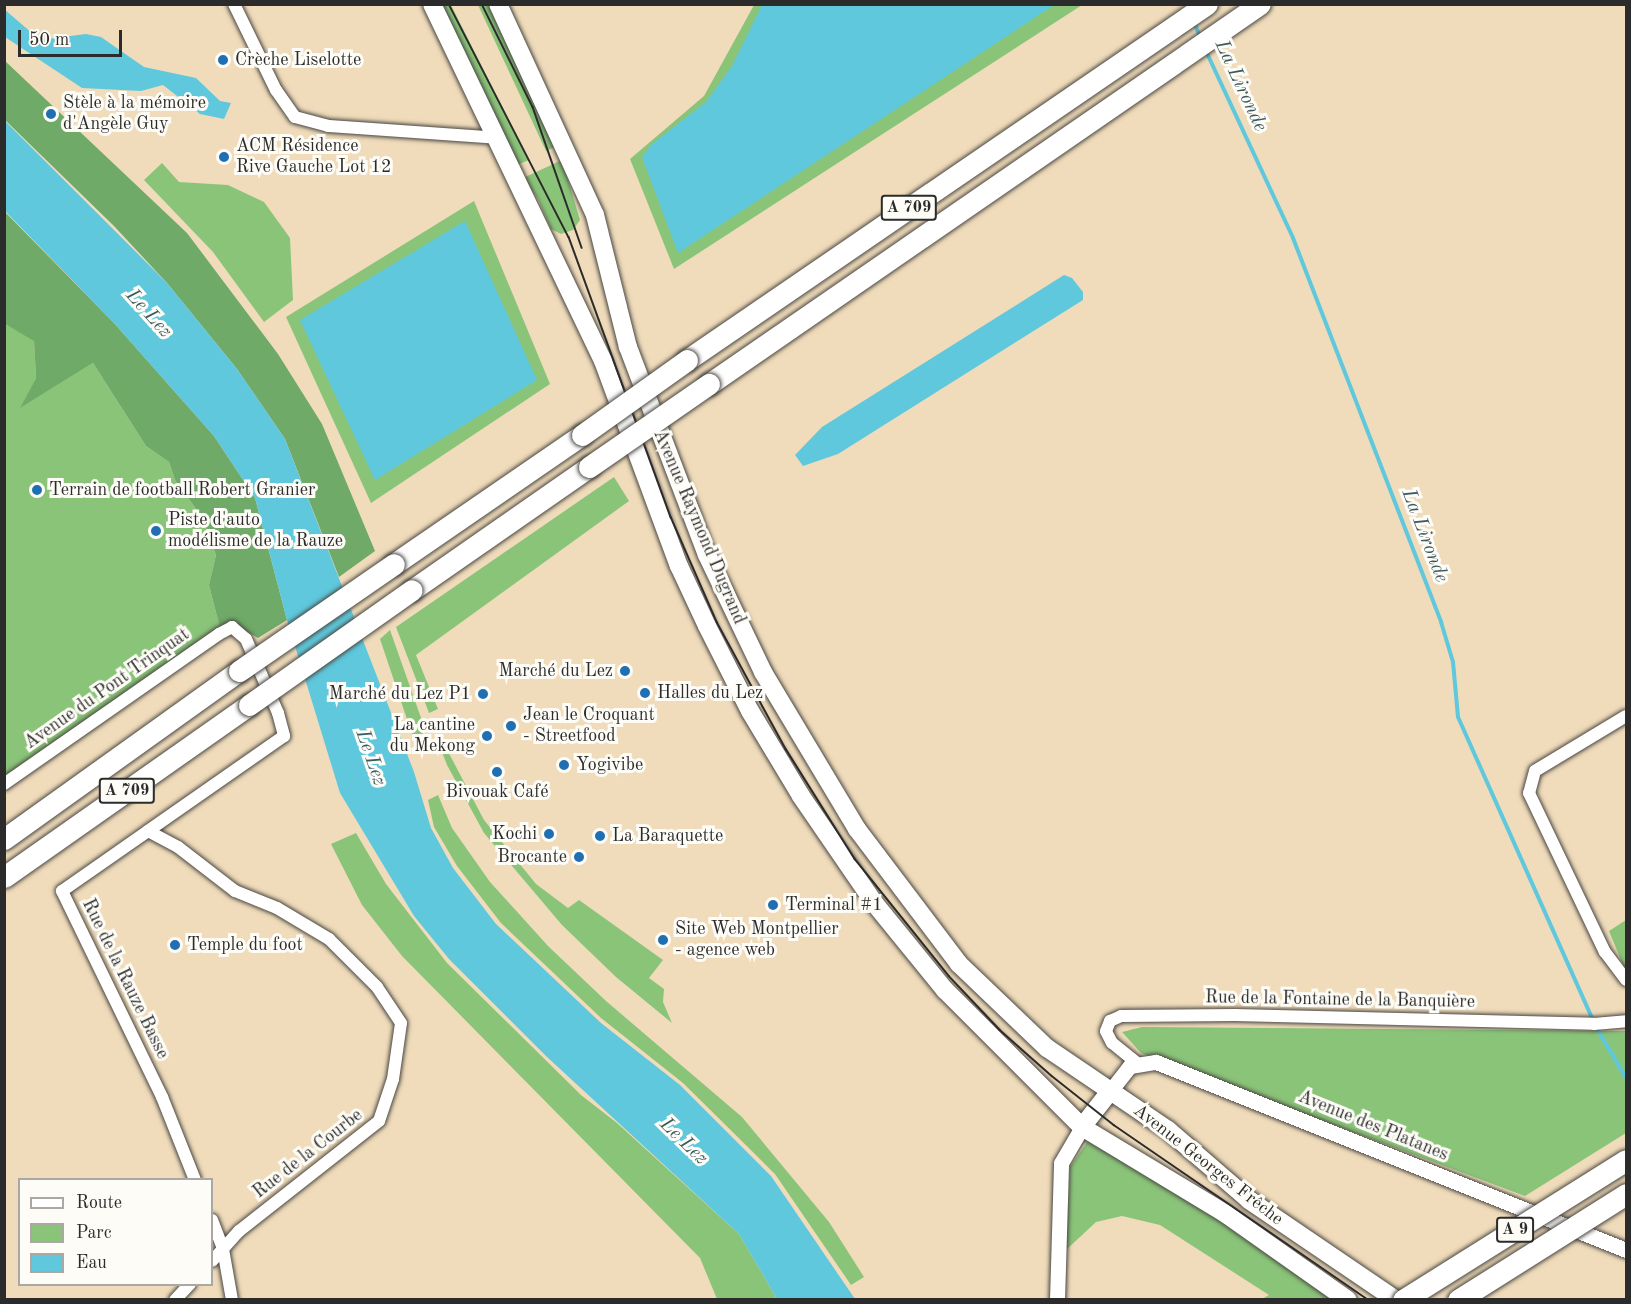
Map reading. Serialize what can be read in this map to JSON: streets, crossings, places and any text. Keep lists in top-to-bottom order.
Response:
{
  "streets": {
    "highway": ["A 709", "A 9"],
    "main road": ["Avenue Raymond Dugrand", "Avenue Georges Frêche"],
    "street": [
      "Avenue du Pont Trinquat",
      "Rue de la Rauze Basse",
      "Rue de la Fontaine de la Banquière",
      "Avenue des Platanes",
      "Rue de la Courbe"
    ]
  },
  "crossings": [
    ["Avenue Raymond Dugrand", "Avenue Georges Frêche"],
    ["Avenue du Pont Trinquat", "Rue de la Rauze Basse"],
    ["Avenue du Pont Trinquat", "Rue de la Courbe"],
    ["Rue de la Rauze Basse", "Rue de la Courbe"],
    ["Rue de la Fontaine de la Banquière", "Avenue des Platanes"]
  ],
  "water": ["La Lironde", "Le Lez"],
  "places": [
    "Crèche Liselotte",
    "Stèle à la mémoire d'Angèle Guy",
    "ACM Résidence Rive Gauche Lot 12",
    "Terrain de football Robert Granier",
    "Piste d'auto modélisme de la Rauze",
    "Marché du Lez",
    "Halles du Lez",
    "Marché du Lez P1",
    "Jean le Croquant - Streetfood",
    "La cantine du Mekong",
    "Yogivibe",
    "Bivouak Café",
    "Kochi",
    "La Baraquette",
    "Brocante",
    "Terminal #1",
    "Site Web Montpellier - agence web",
    "Temple du foot"
  ],
  "legend": ["Route", "Parc", "Eau"],
  "scale_bar": "50 m"
}
